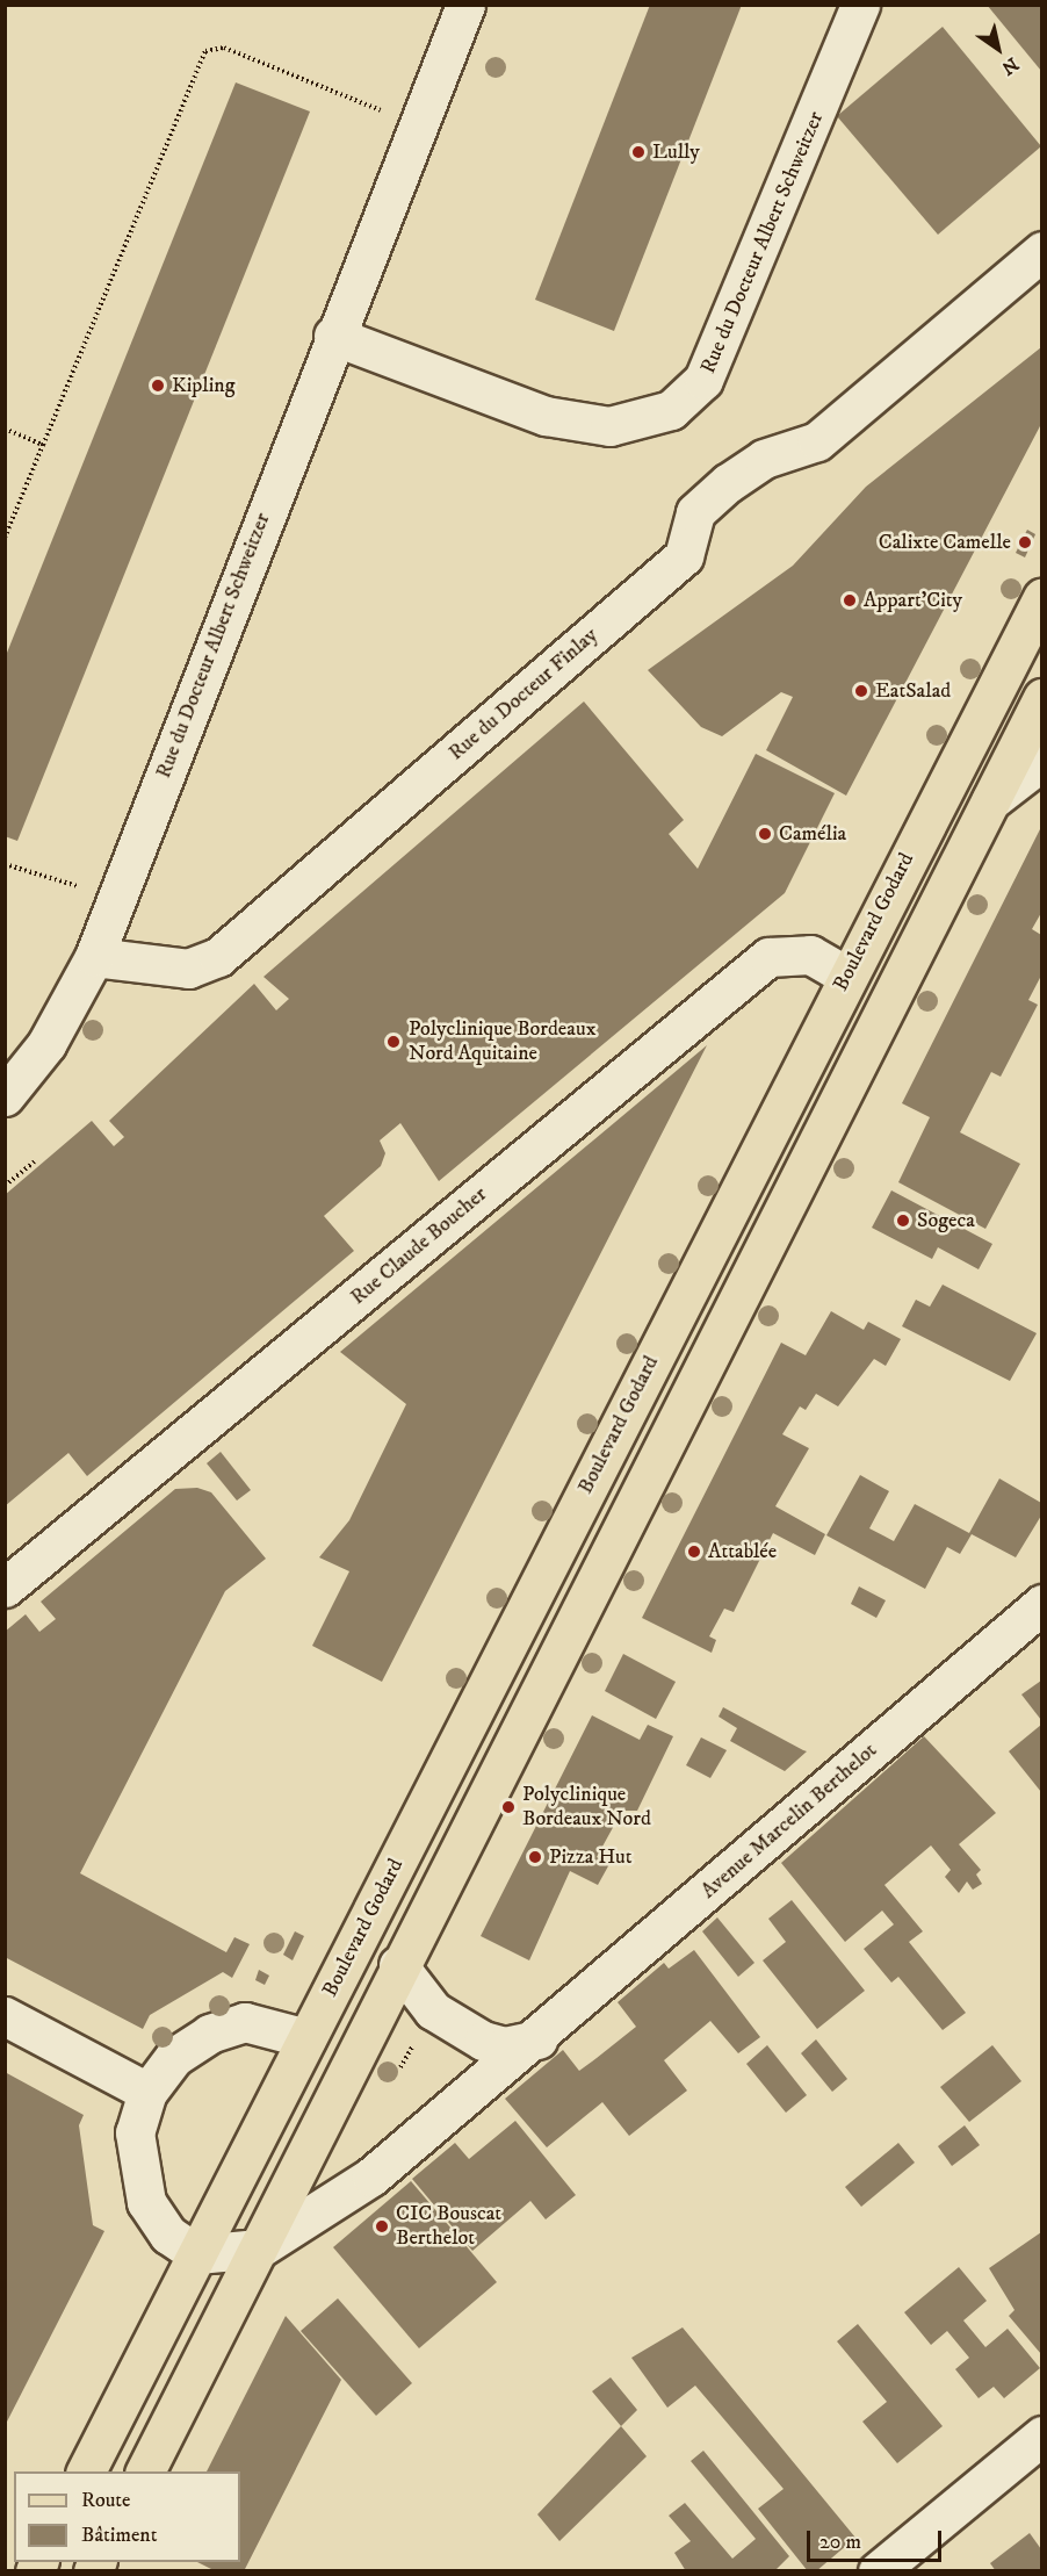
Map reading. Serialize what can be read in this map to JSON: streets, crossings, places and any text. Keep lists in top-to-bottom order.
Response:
{
  "streets": {
    "main road": ["Boulevard Godard"],
    "street": [
      "Rue du Docteur Albert Schweitzer",
      "Rue du Docteur Finlay",
      "Rue Claude Boucher",
      "Avenue Marcelin Berthelot"
    ]
  },
  "crossings": [
    ["Rue du Docteur Albert Schweitzer", "Rue du Docteur Finlay"],
    ["Boulevard Godard", "Rue Claude Boucher"]
  ],
  "places": [
    "Lully",
    "Kipling",
    "Calixte Camelle",
    "Appart'City",
    "EatSalad",
    "Camélia",
    "Polyclinique Bordeaux Nord Aquitaine",
    "Sogeca",
    "Attablée",
    "Polyclinique Bordeaux Nord",
    "Pizza Hut",
    "CIC Bouscat Berthelot"
  ],
  "legend": ["Route", "Bâtiment"],
  "scale_bar": "20 m",
  "north": "bottom right"
}
